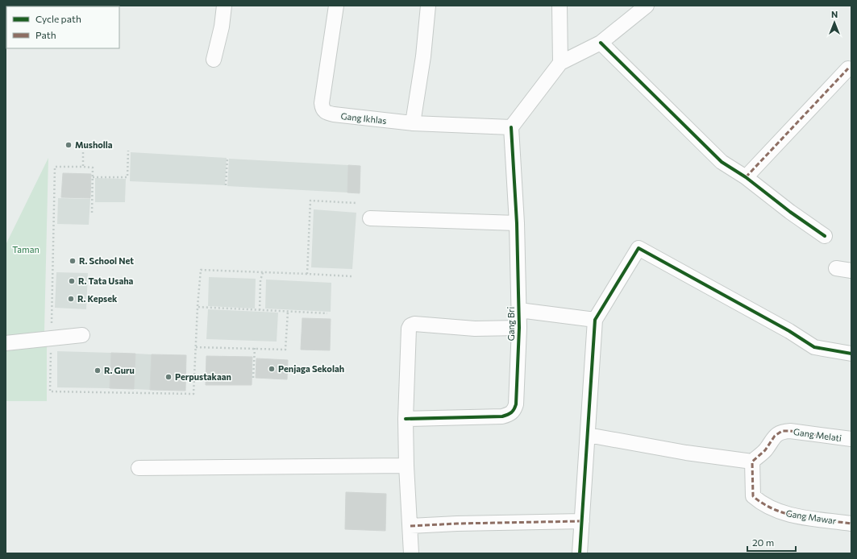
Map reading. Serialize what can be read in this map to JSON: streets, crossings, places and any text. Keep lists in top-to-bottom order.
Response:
{
  "streets": {
    "street": [
      "Gang Ikhlas",
      "Gang Bri",
      "Gang Melati",
      "Gang Mawar"
    ]
  },
  "crossings": [
    ["Gang Ikhlas", "Gang Bri"],
    ["Gang Melati", "Gang Mawar"]
  ],
  "parks": ["Taman"],
  "places": [
    "Musholla",
    "R. School Net",
    "R. Tata Usaha",
    "R. Kepsek",
    "Penjaga Sekolah",
    "R. Guru",
    "Perpustakaan"
  ],
  "legend": ["Cycle path", "Path"],
  "scale_bar": "20 m",
  "north": "top"
}
